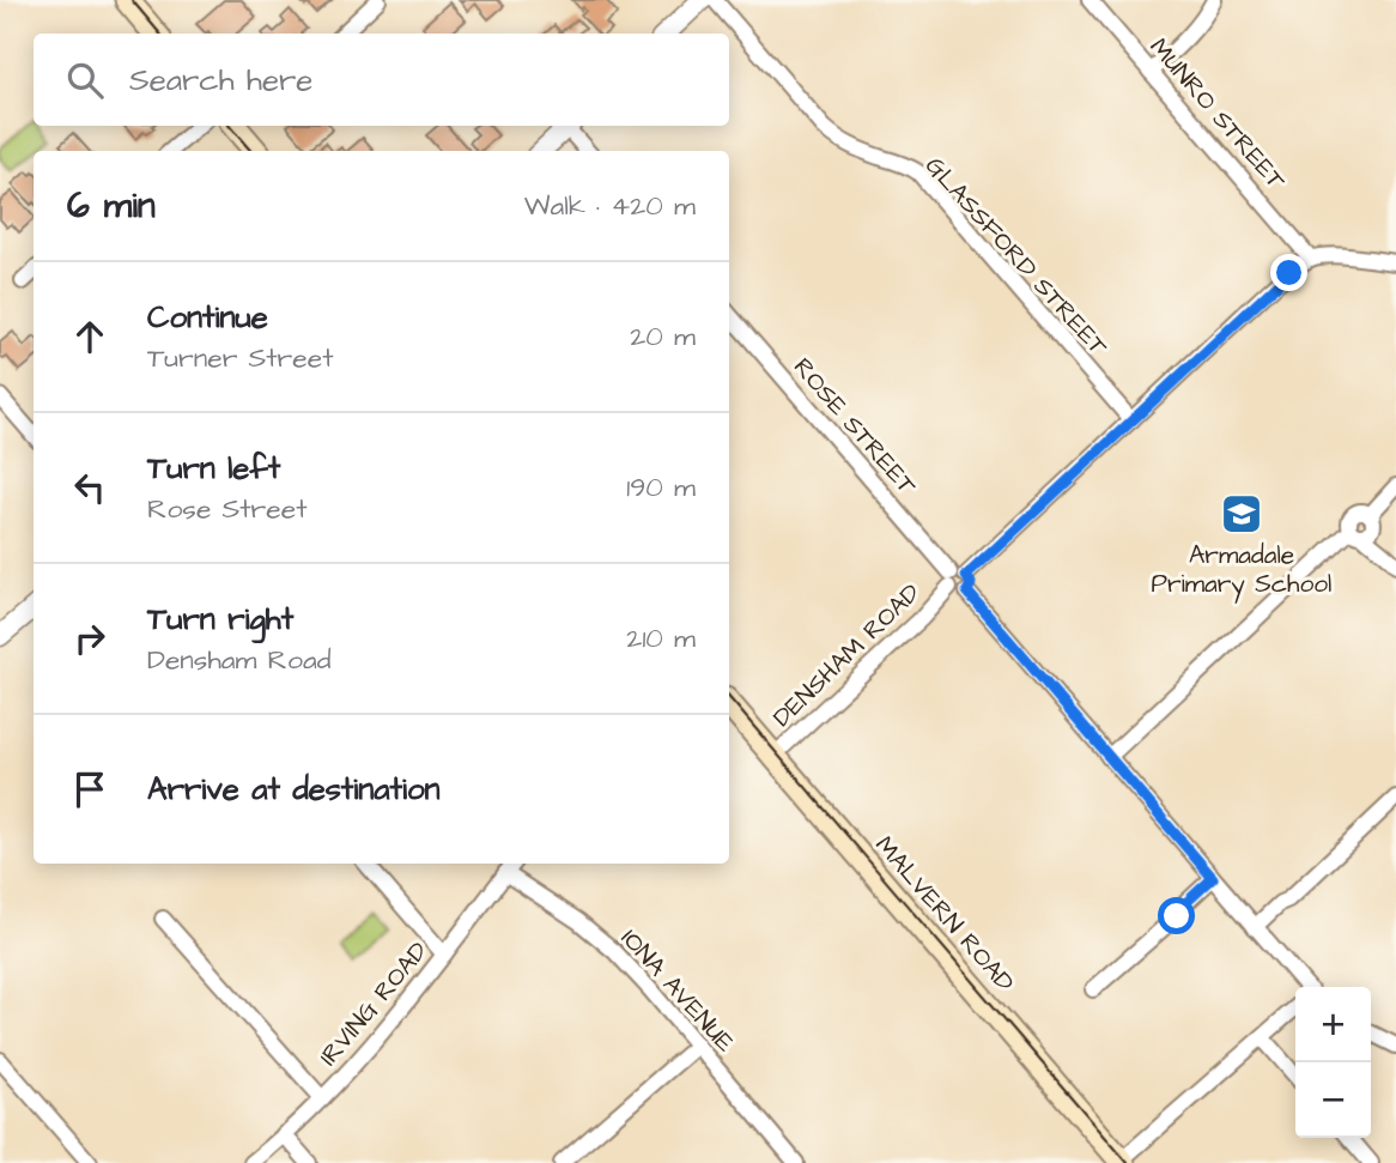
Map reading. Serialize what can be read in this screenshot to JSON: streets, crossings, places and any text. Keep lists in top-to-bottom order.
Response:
{
  "streets": {
    "main road": ["MALVERN ROAD"],
    "street": [
      "MUNRO STREET",
      "GLASSFORD STREET",
      "ROSE STREET",
      "DENSHAM ROAD",
      "IONA AVENUE",
      "IRVING ROAD"
    ]
  },
  "crossings": [
    ["MUNRO STREET", "DENSHAM ROAD"],
    ["GLASSFORD STREET", "DENSHAM ROAD"],
    ["ROSE STREET", "DENSHAM ROAD"],
    ["DENSHAM ROAD", "MALVERN ROAD"],
    ["IONA AVENUE", "IRVING ROAD"]
  ],
  "places": {
    "school or university": ["Armadale Primary School"]
  },
  "page": {
    "search": "Search here",
    "heading": ["6 min", "Walk · 420 m"],
    "list": [
      ["Continue", "Turner Street", "20 m"],
      ["Turn left", "Rose Street", "190 m"],
      ["Turn right", "Densham Road", "210 m"],
      "Arrive at destination"
    ],
    "map_buttons": ["+", "−"]
  }
}
